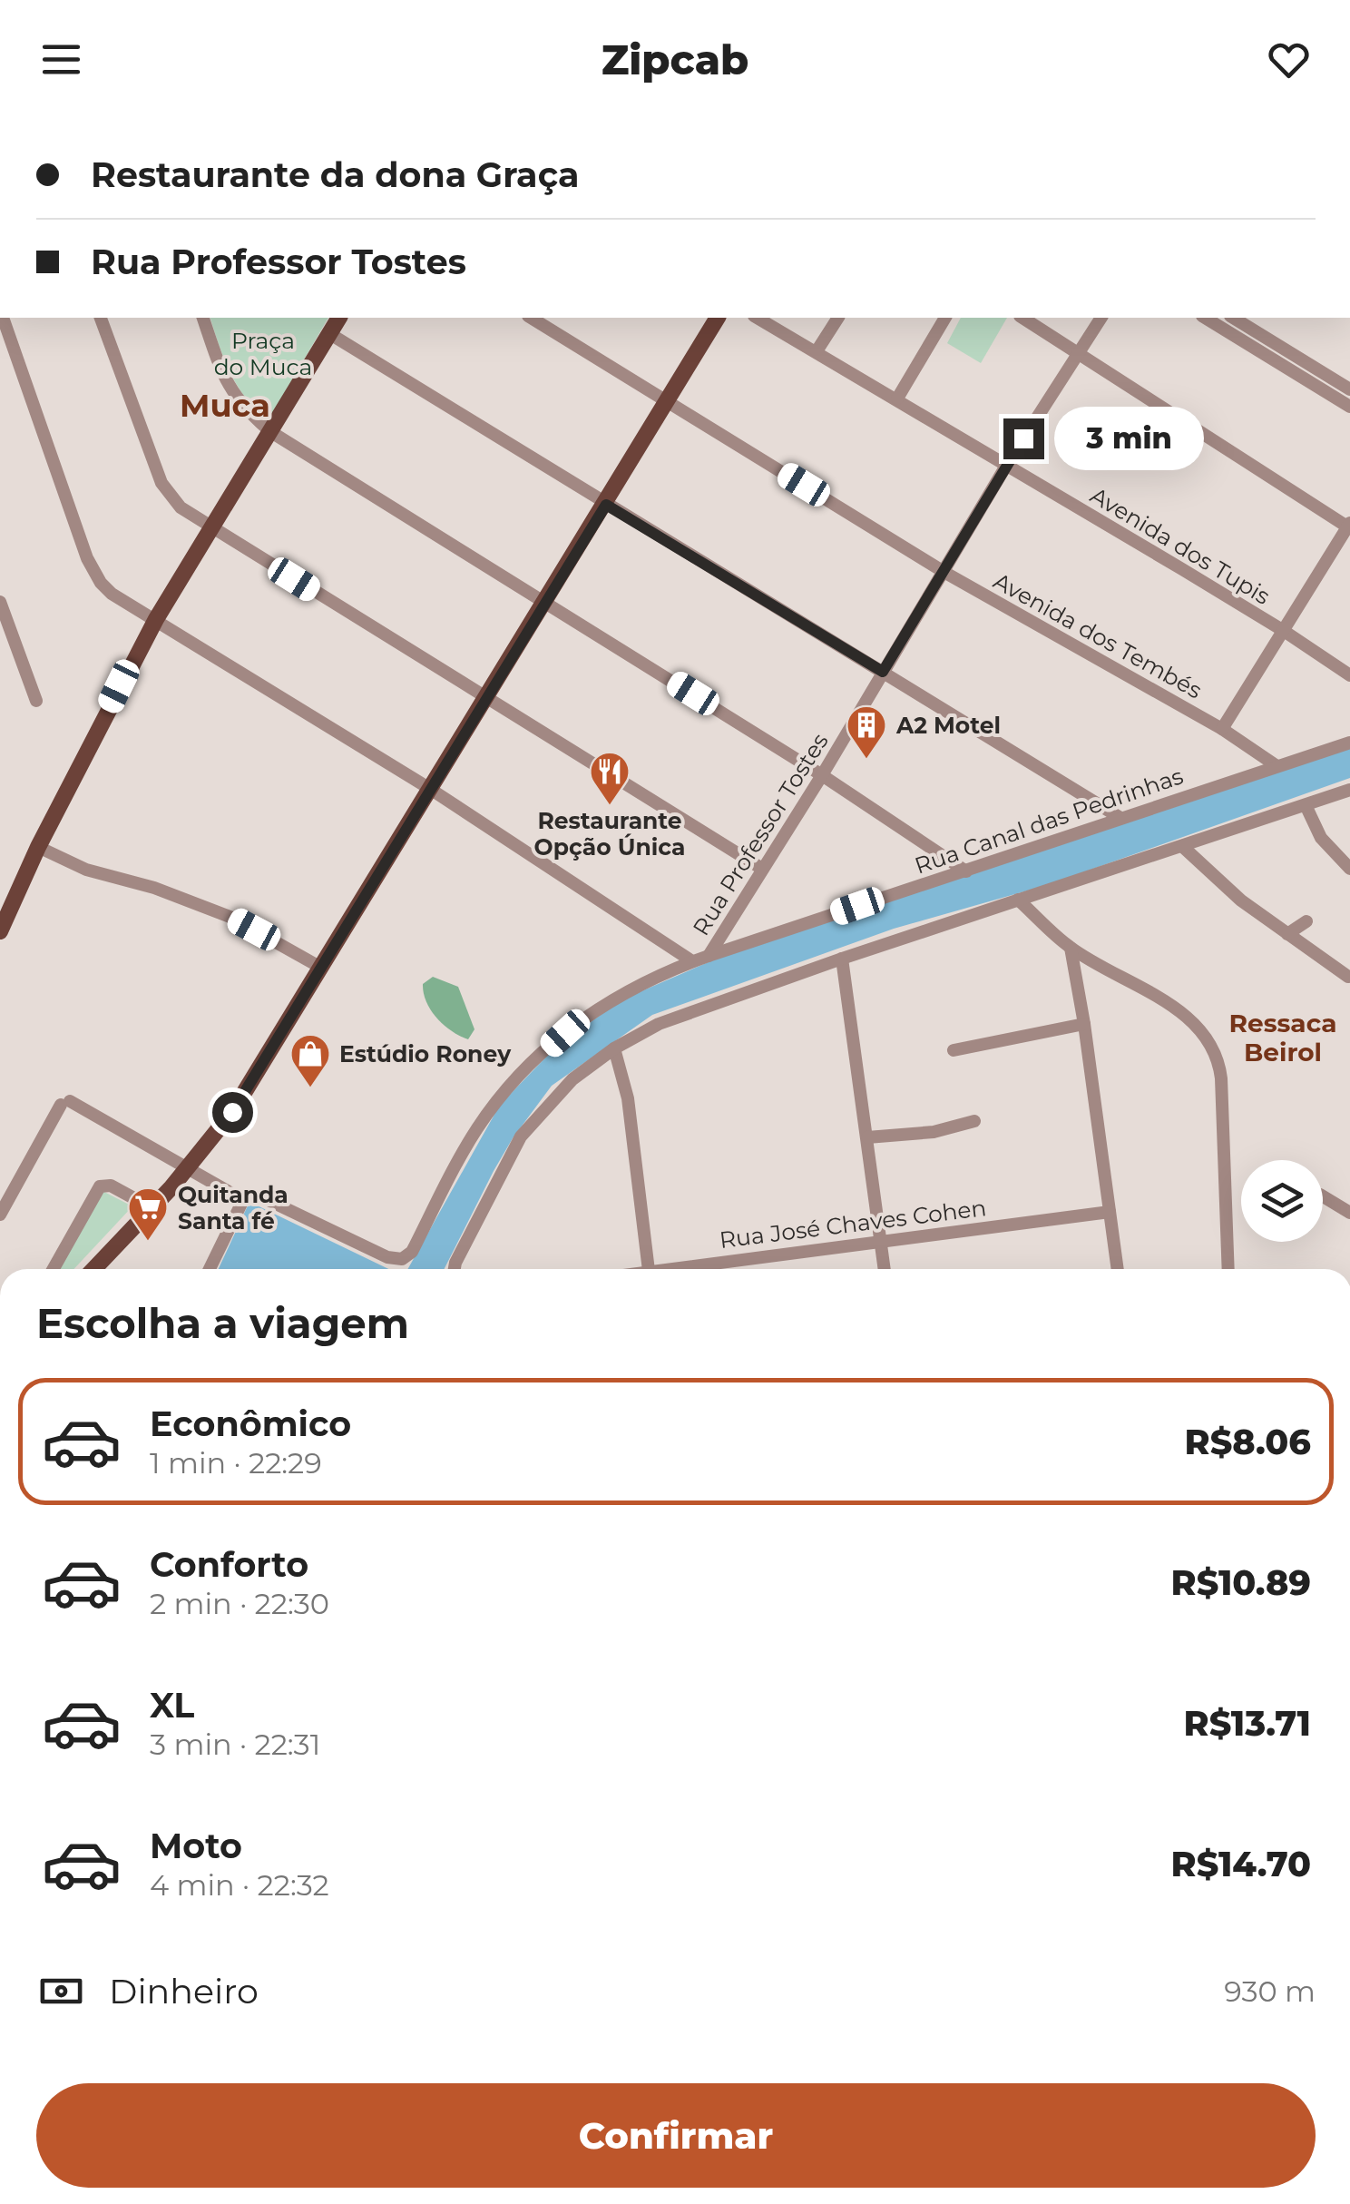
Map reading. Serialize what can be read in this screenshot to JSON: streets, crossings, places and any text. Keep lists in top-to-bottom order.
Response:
{
  "streets": {
    "street": [
      "Avenida dos Tupis",
      "Avenida dos Tembés",
      "Rua Canal das Pedrinhas",
      "Rua Professor Tostes",
      "Rua José Chaves Cohen"
    ]
  },
  "crossings": [
    ["Avenida dos Tupis", "Rua Professor Tostes"],
    ["Avenida dos Tembés", "Rua Canal das Pedrinhas"],
    ["Avenida dos Tembés", "Rua Professor Tostes"],
    ["Rua Canal das Pedrinhas", "Rua Professor Tostes"]
  ],
  "districts": ["Muca", "Ressaca Beirol"],
  "parks": ["Praça do Muca"],
  "places": {
    "building": ["A2 Motel"],
    "restaurant": ["Restaurante Opção Única"],
    "shop": ["Estúdio Roney"],
    "supermarket": ["Quitanda Santa fé"]
  },
  "page": {
    "header": "Zipcab",
    "banner": ["Restaurante da dona Graça", "Rua Professor Tostes"],
    "bubble": "3 min",
    "heading": "Escolha a viagem",
    "list": [
      {
        "name": "Econômico",
        "note": "1 min · 22:29",
        "value": "R$8.06"
      },
      {
        "name": "Conforto",
        "note": "2 min · 22:30",
        "value": "R$10.89"
      },
      {
        "name": "XL",
        "note": "3 min · 22:31",
        "value": "R$13.71"
      },
      {
        "name": "Moto",
        "note": "4 min · 22:32",
        "value": "R$14.70"
      }
    ],
    "pay": ["Dinheiro", "930 m"],
    "buttons": "Confirmar"
  }
}
